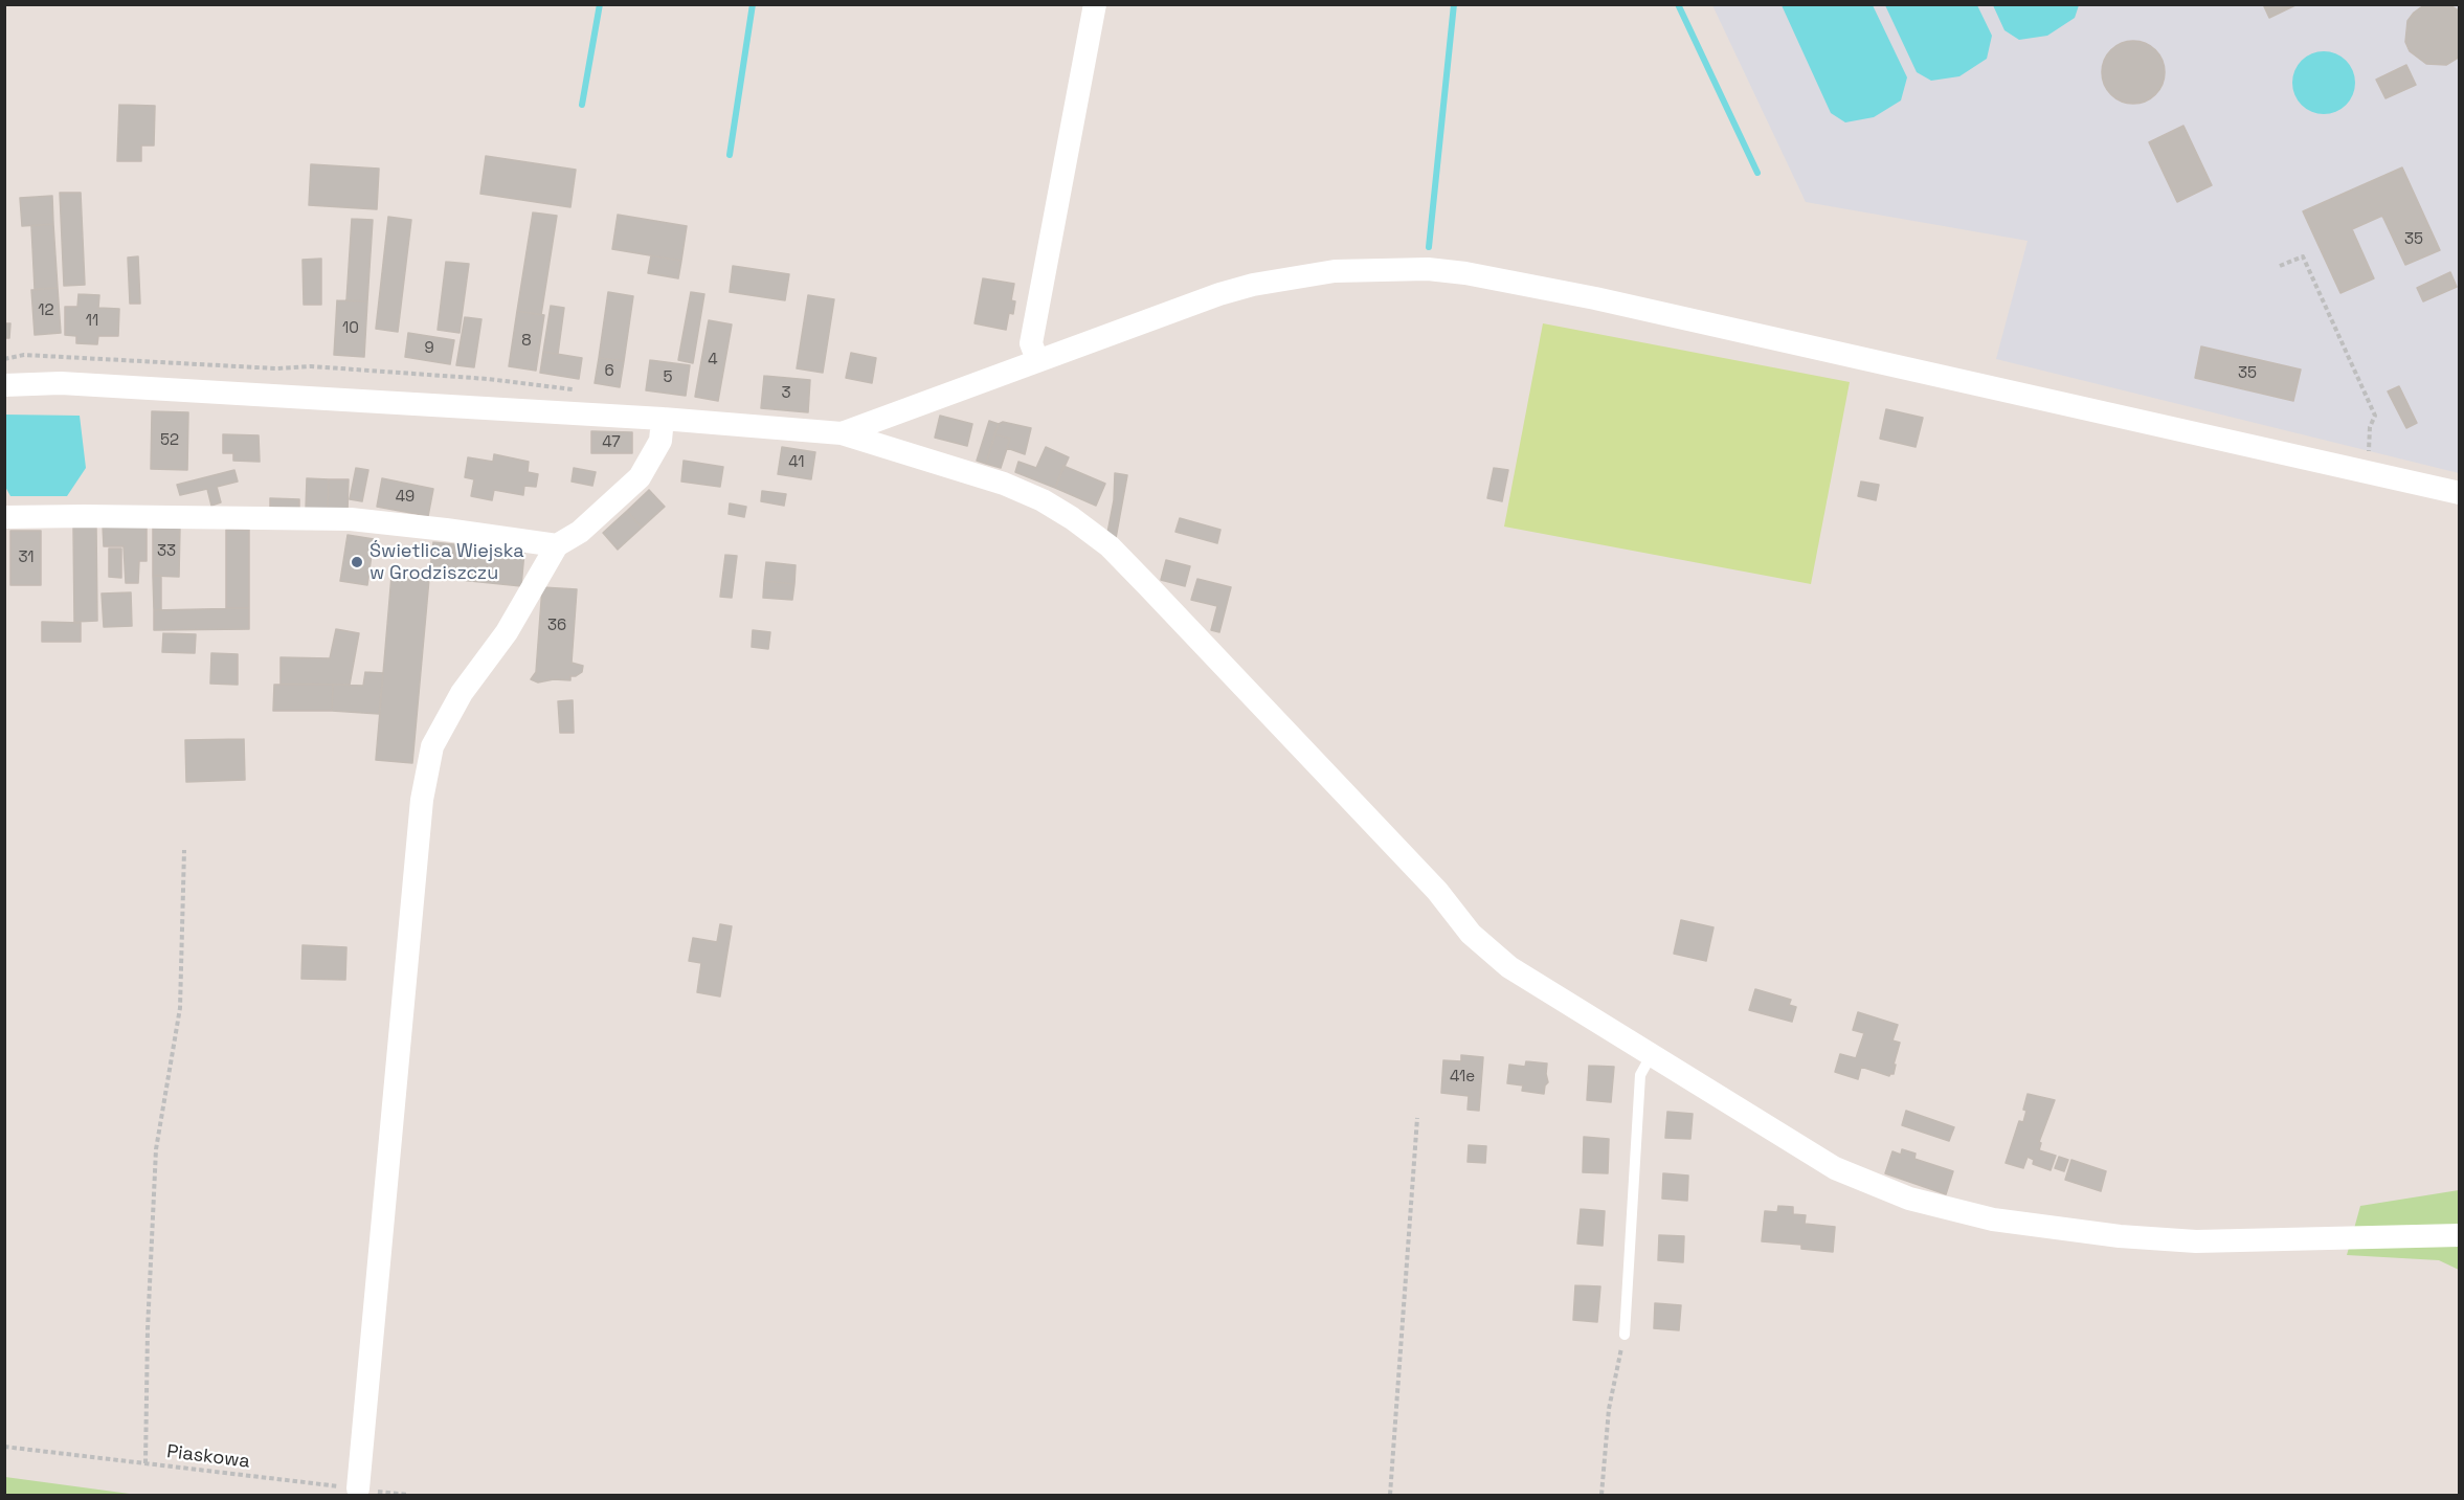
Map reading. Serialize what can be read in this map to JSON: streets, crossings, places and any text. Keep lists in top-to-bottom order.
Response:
{
  "streets": {
    "path": ["Piaskowa"]
  },
  "places": ["Świetlica Wiejska w Grodziszczu"],
  "house_numbers": [
    "35",
    "12",
    "11",
    "10",
    "8",
    "9",
    "4",
    "6",
    "35",
    "5",
    "3",
    "52",
    "47",
    "41",
    "49",
    "33",
    "31",
    "36",
    "41e"
  ]
}
